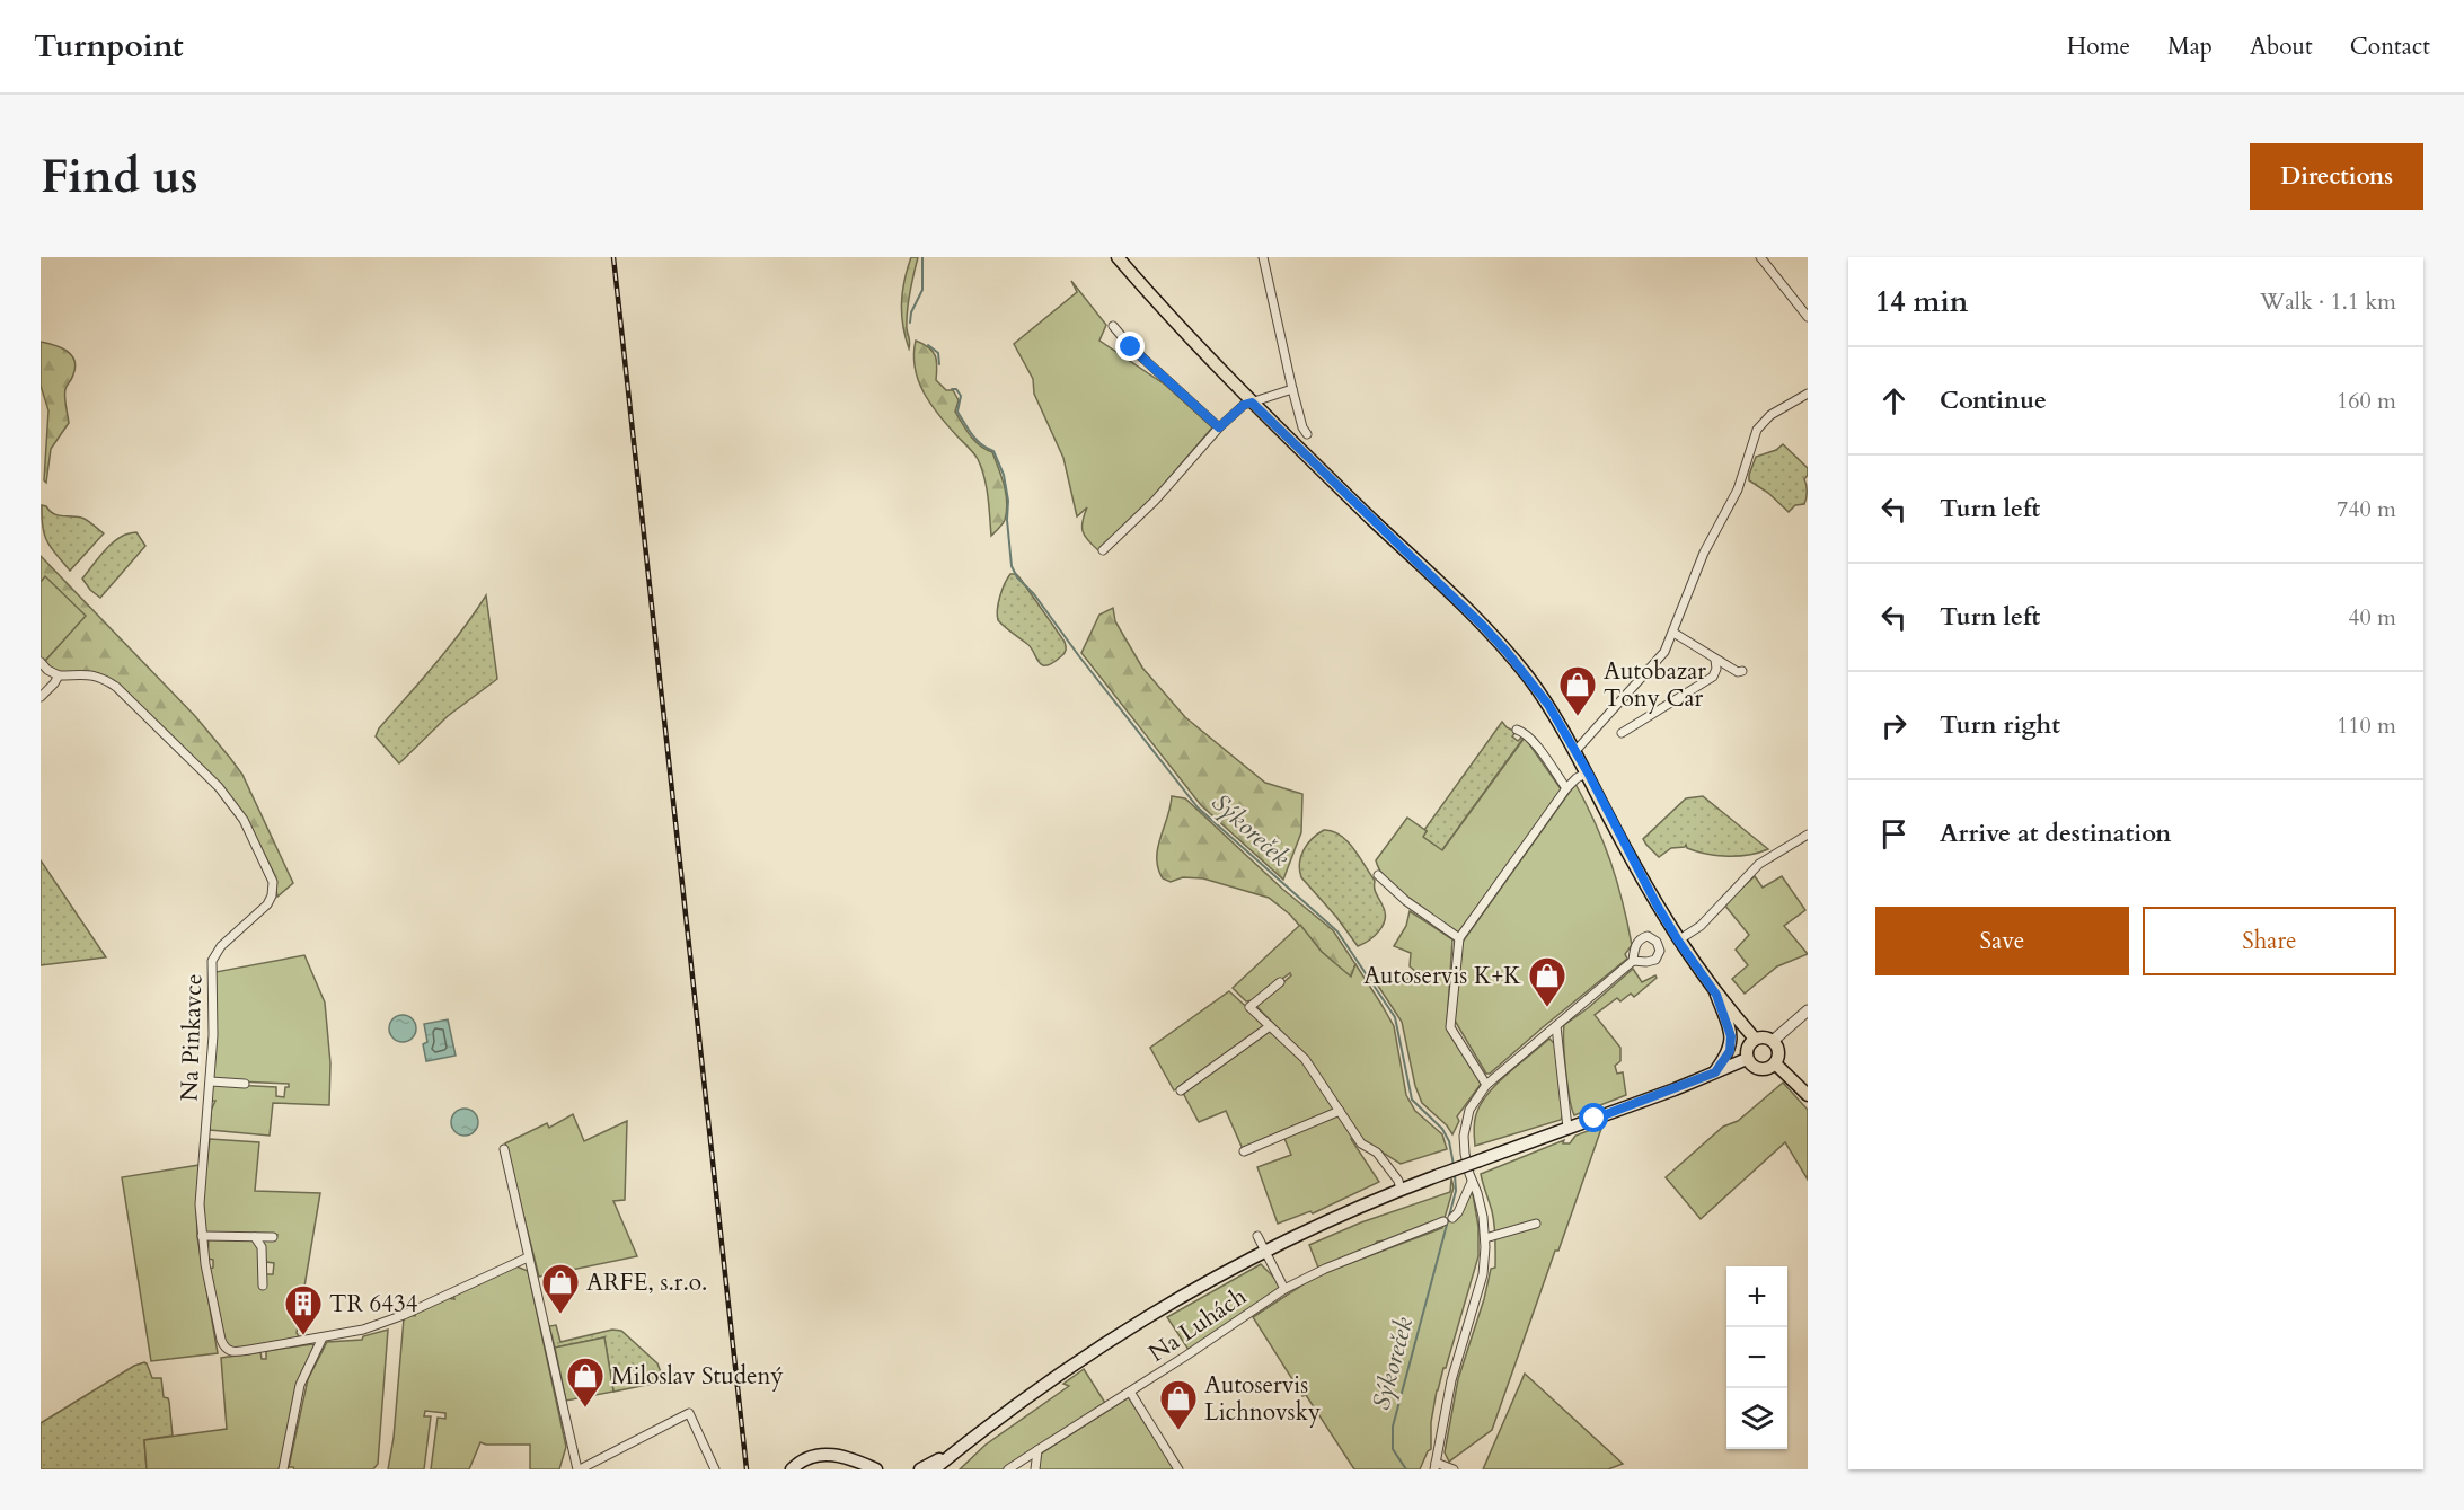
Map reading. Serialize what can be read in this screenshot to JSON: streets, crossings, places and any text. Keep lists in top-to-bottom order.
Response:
{
  "streets": {
    "street": ["Na Pinkavce", "Na Luhách"]
  },
  "water": ["Sýkoreček"],
  "places": {
    "shop": [
      "Autobazar Tony Car",
      "Autoservis K+K",
      "ARFE, s.r.o.",
      "Miloslav Studený",
      "Autoservis Lichnovsky"
    ],
    "building": ["TR 6434"]
  },
  "page": {
    "header": "Turnpoint",
    "nav": [
      "Home",
      "Map",
      "About",
      "Contact"
    ],
    "buttons": [
      "Directions",
      ["Save", "Share"]
    ],
    "title": "Find us",
    "heading": ["14 min", "Walk · 1.1 km"],
    "list": [
      ["Continue", "160 m"],
      ["Turn left", "740 m"],
      ["Turn left", "40 m"],
      ["Turn right", "110 m"],
      "Arrive at destination"
    ],
    "map_buttons": ["+", "−"]
  }
}
